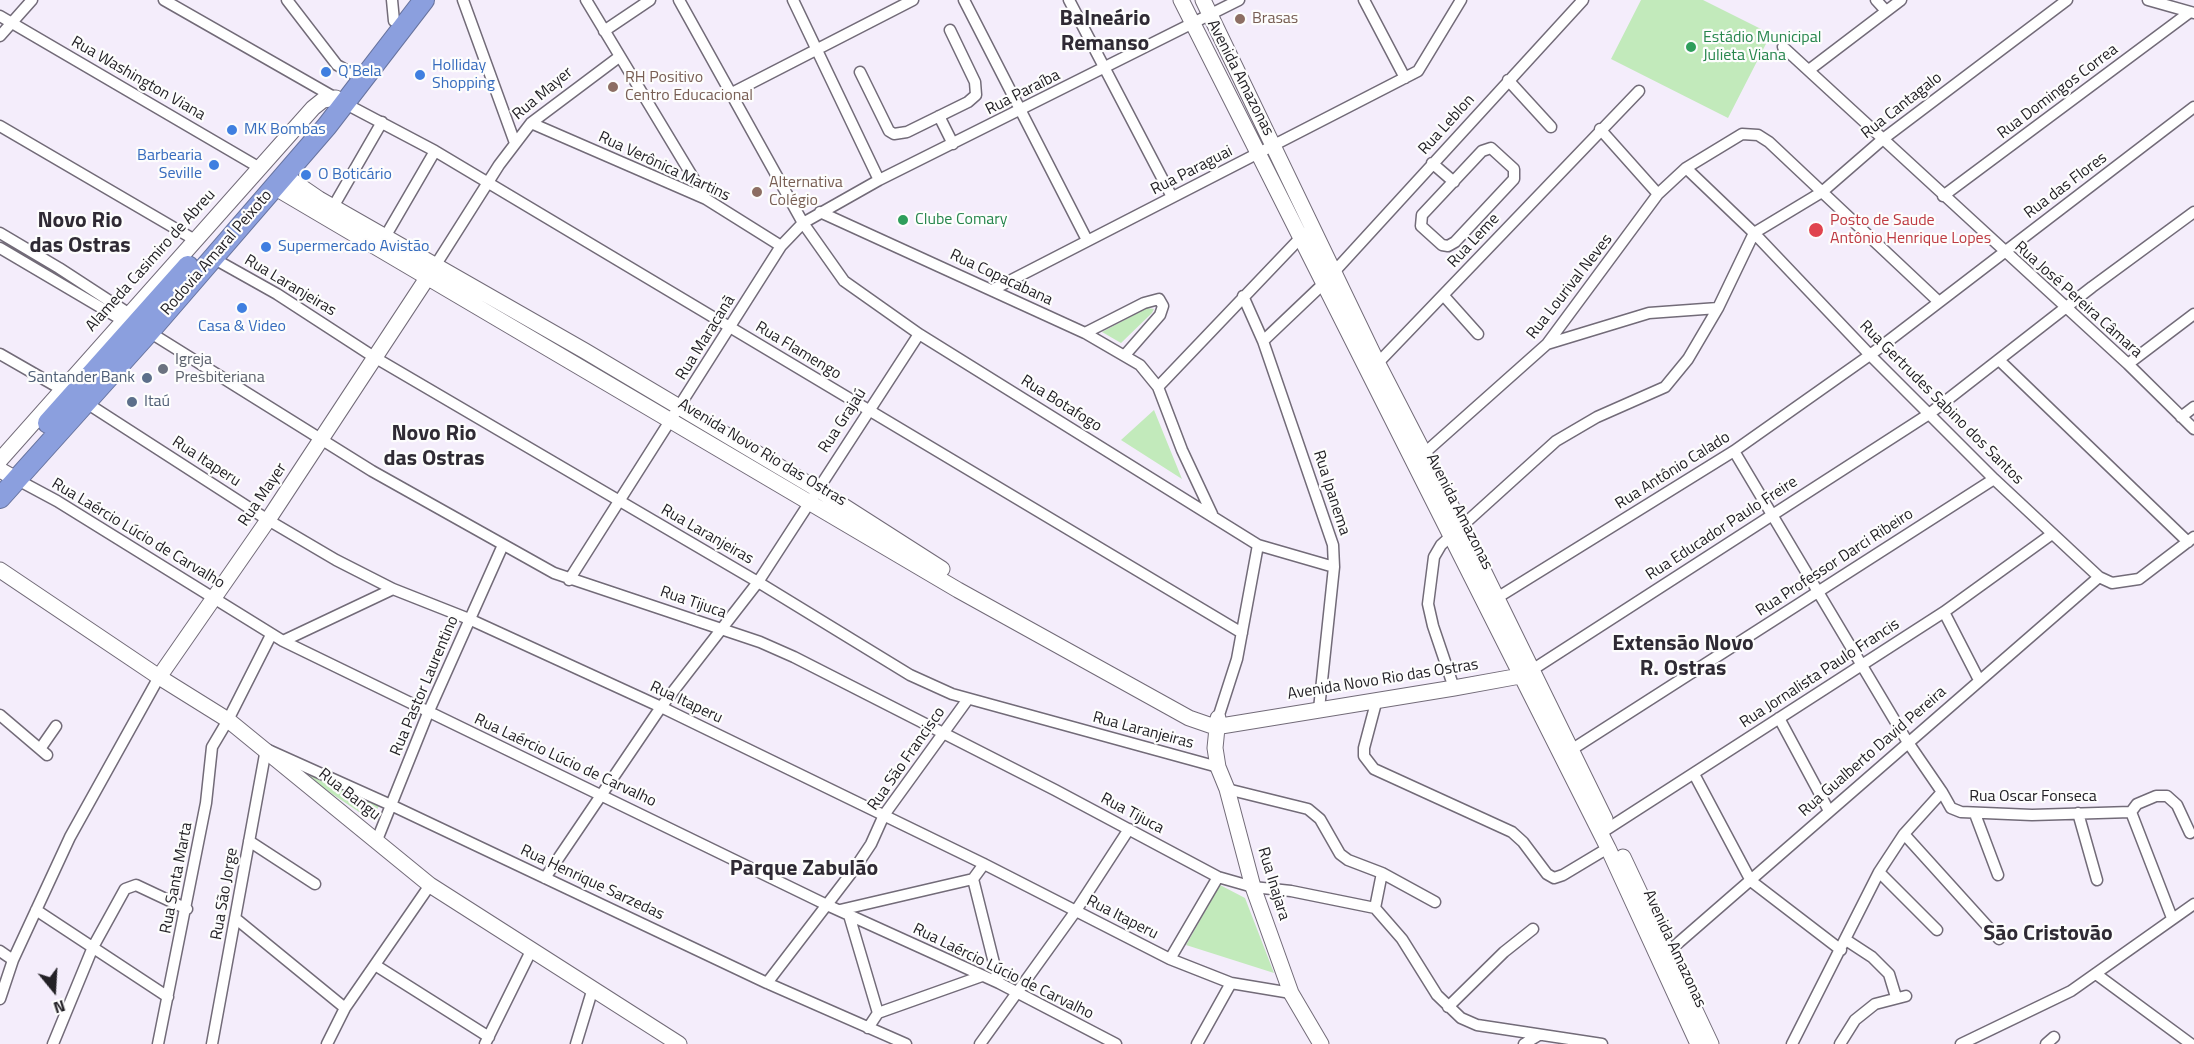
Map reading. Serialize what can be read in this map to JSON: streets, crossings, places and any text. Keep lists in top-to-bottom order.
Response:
{
  "streets": {
    "highway": ["Rodovia Amaral Peixoto"],
    "street": [
      "Avenida Amazonas",
      "Rua Washington Viana",
      "Rua Domingos Correa",
      "Rua Paraíba",
      "Rua Mayer",
      "Rua Cantagalo",
      "Rua Leblon",
      "Rua Verônica Martins",
      "Rua Paraguai",
      "Rua das Flores",
      "Rua Leme",
      "Alameda Casimiro de Abreu",
      "Rua Copacabana",
      "Rua Laranjeiras",
      "Rua Lourival Neves",
      "Rua José Pereira Câmara",
      "Rua Maracanã",
      "Rua Flamengo",
      "Rua Gertrudes Sabino dos Santos",
      "Rua Botafogo",
      "Rua Grajaú",
      "Avenida Novo Rio das Ostras",
      "Rua Itaperu",
      "Rua Antônio Calado",
      "Rua Ipanema",
      "Rua Educador Paulo Freire",
      "Rua Laércio Lúcio de Carvalho",
      "Rua Professor Darci Ribeiro",
      "Rua Tijuca",
      "Rua Jornalista Paulo Francis",
      "Rua Pastor Laurentino",
      "Rua Gualberto David Pereira",
      "Rua São Francisco",
      "Rua Bangu",
      "Rua Oscar Fonseca",
      "Rua Santa Marta",
      "Rua Henrique Sarzedas",
      "Rua Inajara",
      "Rua São Jorge"
    ]
  },
  "crossings": [
    ["Avenida Amazonas", "Rua Paraíba"],
    ["Avenida Amazonas", "Rua Leblon"],
    ["Avenida Amazonas", "Rua Paraguai"],
    ["Avenida Amazonas", "Rua Leme"],
    ["Avenida Amazonas", "Rua Lourival Neves"],
    ["Avenida Amazonas", "Avenida Novo Rio das Ostras"],
    ["Avenida Amazonas", "Rua Antônio Calado"],
    ["Avenida Amazonas", "Rua Educador Paulo Freire"],
    ["Avenida Amazonas", "Rua Professor Darci Ribeiro"],
    ["Avenida Amazonas", "Rua Jornalista Paulo Francis"],
    ["Avenida Amazonas", "Rua Gualberto David Pereira"],
    ["Rua Washington Viana", "Alameda Casimiro de Abreu"],
    ["Rua Domingos Correa", "Rua José Pereira Câmara"],
    ["Rua Paraíba", "Rua Copacabana"],
    ["Rua Paraíba", "Rua Maracanã"],
    ["Rua Mayer", "Rua Verônica Martins"],
    ["Rua Mayer", "Rua Laranjeiras"],
    ["Rua Mayer", "Rua Flamengo"],
    ["Rua Mayer", "Avenida Novo Rio das Ostras"],
    ["Rua Mayer", "Rua Itaperu"],
    ["Rua Mayer", "Rua Laércio Lúcio de Carvalho"],
    ["Rua Mayer", "Rua Tijuca"],
    ["Rua Mayer", "Rua Bangu"],
    ["Rua Cantagalo", "Rua Lourival Neves"],
    ["Rua Cantagalo", "Rua José Pereira Câmara"],
    ["Rua Cantagalo", "Rua Gertrudes Sabino dos Santos"],
    ["Rua Verônica Martins", "Rua Maracanã"],
    ["Rua Paraguai", "Rua Copacabana"],
    ["Rua das Flores", "Rua José Pereira Câmara"],
    ["Rua das Flores", "Rua Gertrudes Sabino dos Santos"],
    ["Rua das Flores", "Rua Antônio Calado"],
    ["Rodovia Amaral Peixoto", "Alameda Casimiro de Abreu"],
    ["Rodovia Amaral Peixoto", "Rua Laranjeiras"],
    ["Rodovia Amaral Peixoto", "Rua Flamengo"],
    ["Rodovia Amaral Peixoto", "Avenida Novo Rio das Ostras"],
    ["Rodovia Amaral Peixoto", "Rua Itaperu"],
    ["Rodovia Amaral Peixoto", "Rua Laércio Lúcio de Carvalho"],
    ["Rodovia Amaral Peixoto", "Rua Tijuca"],
    ["Alameda Casimiro de Abreu", "Rua Flamengo"],
    ["Alameda Casimiro de Abreu", "Rua Laércio Lúcio de Carvalho"],
    ["Alameda Casimiro de Abreu", "Rua Tijuca"],
    ["Rua Copacabana", "Rua Maracanã"],
    ["Rua Copacabana", "Rua Botafogo"],
    ["Rua Laranjeiras", "Rua Maracanã"],
    ["Rua Laranjeiras", "Rua Grajaú"],
    ["Rua Laranjeiras", "Rua São Francisco"],
    ["Rua Laranjeiras", "Rua Inajara"],
    ["Rua Lourival Neves", "Rua Gertrudes Sabino dos Santos"],
    ["Rua José Pereira Câmara", "Rua Educador Paulo Freire"],
    ["Rua Maracanã", "Rua Flamengo"],
    ["Rua Maracanã", "Rua Botafogo"],
    ["Rua Maracanã", "Avenida Novo Rio das Ostras"],
    ["Rua Maracanã", "Rua Tijuca"],
    ["Rua Flamengo", "Rua Grajaú"],
    ["Rua Gertrudes Sabino dos Santos", "Rua Antônio Calado"],
    ["Rua Gertrudes Sabino dos Santos", "Rua Educador Paulo Freire"],
    ["Rua Gertrudes Sabino dos Santos", "Rua Professor Darci Ribeiro"],
    ["Rua Gertrudes Sabino dos Santos", "Rua Jornalista Paulo Francis"],
    ["Rua Gertrudes Sabino dos Santos", "Rua Gualberto David Pereira"],
    ["Rua Botafogo", "Rua Grajaú"],
    ["Rua Botafogo", "Rua Ipanema"],
    ["Rua Grajaú", "Avenida Novo Rio das Ostras"],
    ["Rua Grajaú", "Rua Itaperu"],
    ["Rua Grajaú", "Rua Laércio Lúcio de Carvalho"],
    ["Rua Grajaú", "Rua Tijuca"],
    ["Rua Grajaú", "Rua Henrique Sarzedas"],
    ["Avenida Novo Rio das Ostras", "Rua Ipanema"],
    ["Avenida Novo Rio das Ostras", "Rua Educador Paulo Freire"],
    ["Avenida Novo Rio das Ostras", "Rua Inajara"],
    ["Rua Itaperu", "Rua Pastor Laurentino"],
    ["Rua Itaperu", "Rua São Francisco"],
    ["Rua Itaperu", "Rua Inajara"],
    ["Rua Antônio Calado", "Rua Oscar Fonseca"],
    ["Rua Educador Paulo Freire", "Rua Oscar Fonseca"],
    ["Rua Laércio Lúcio de Carvalho", "Rua Pastor Laurentino"],
    ["Rua Laércio Lúcio de Carvalho", "Rua São Francisco"],
    ["Rua Laércio Lúcio de Carvalho", "Rua Santa Marta"],
    ["Rua Professor Darci Ribeiro", "Rua Oscar Fonseca"],
    ["Rua Tijuca", "Rua Pastor Laurentino"],
    ["Rua Tijuca", "Rua São Francisco"],
    ["Rua Tijuca", "Rua Inajara"],
    ["Rua Jornalista Paulo Francis", "Rua Oscar Fonseca"],
    ["Rua Pastor Laurentino", "Rua Bangu"],
    ["Rua Pastor Laurentino", "Rua Henrique Sarzedas"],
    ["Rua Gualberto David Pereira", "Rua Oscar Fonseca"],
    ["Rua São Francisco", "Rua Henrique Sarzedas"],
    ["Rua Bangu", "Rua Santa Marta"],
    ["Rua Bangu", "Rua Henrique Sarzedas"],
    ["Rua Bangu", "Rua São Jorge"],
    ["Rua Henrique Sarzedas", "Rua São Jorge"]
  ],
  "districts": [
    "Balneário Remanso",
    "Novo Rio das Ostras",
    "Novo Rio das Ostras",
    "Extensão Novo R. Ostras",
    "Parque Zabulão",
    "São Cristovão"
  ],
  "places": [
    "Brasas",
    "Estádio Municipal Julieta Viana",
    "Q'Bela",
    "Holliday Shopping",
    "RH Positivo Centro Educacional",
    "MK Bombas",
    "Barbearia Seville",
    "O Boticário",
    "Alternativa Colégio",
    "Clube Comary",
    "Posto de Saude Antônio Henrique Lopes",
    "Supermercado Avistão",
    "Casa & Video",
    "Igreja Presbiteriana",
    "Santander Bank",
    "Itaú"
  ],
  "north": "bottom"
}
